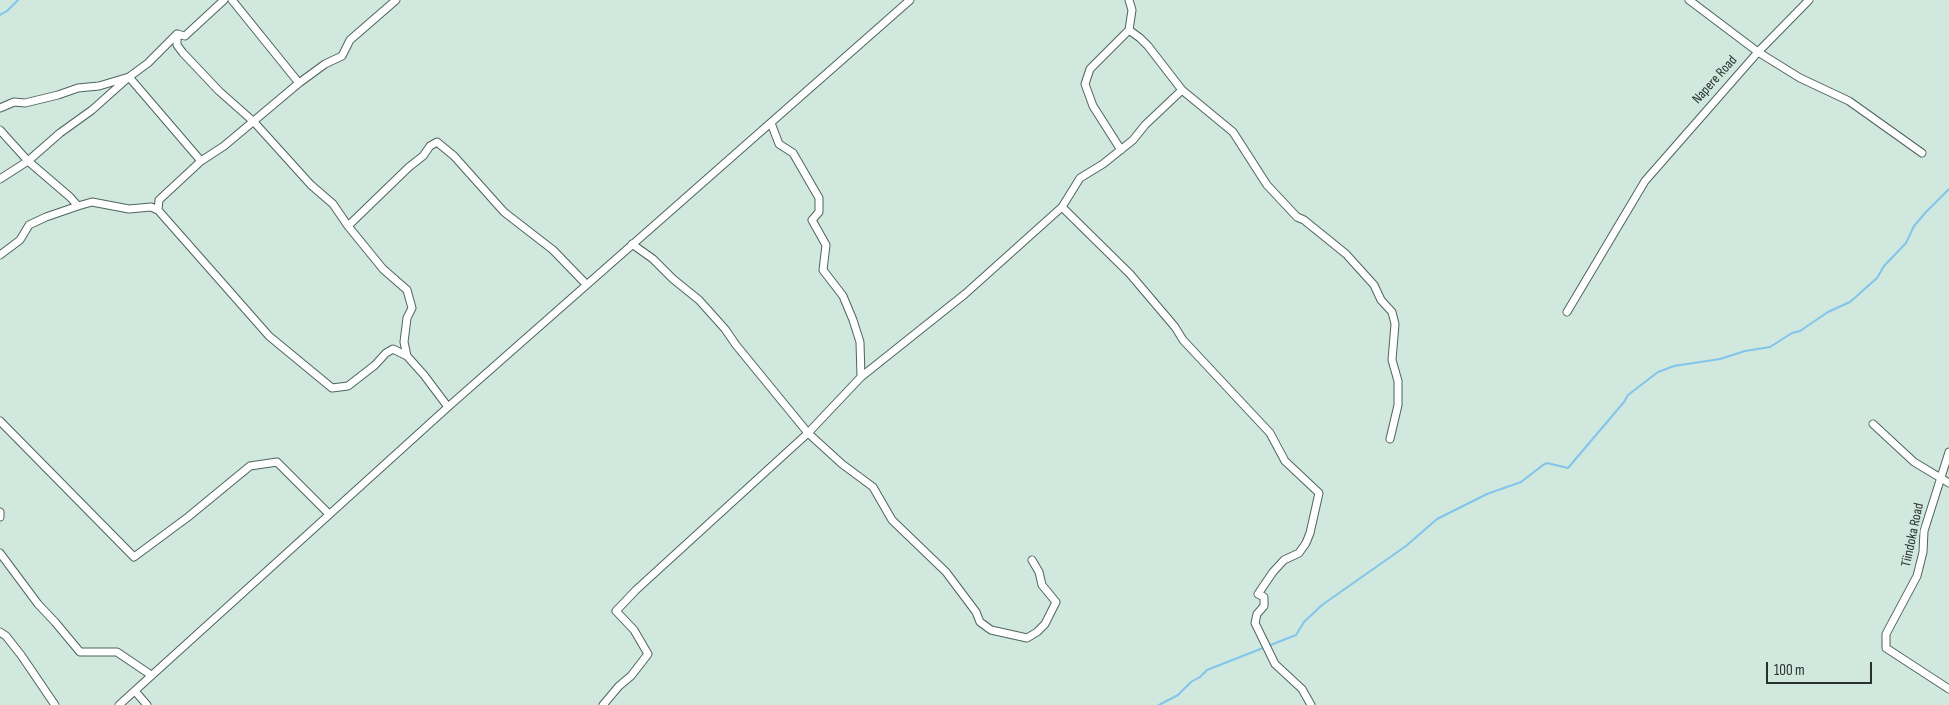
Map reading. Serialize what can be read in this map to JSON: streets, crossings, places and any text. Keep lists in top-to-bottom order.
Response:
{
  "streets": {
    "street": ["Napere Road", "Tiindoka Road"]
  },
  "scale_bar": "100 m"
}
